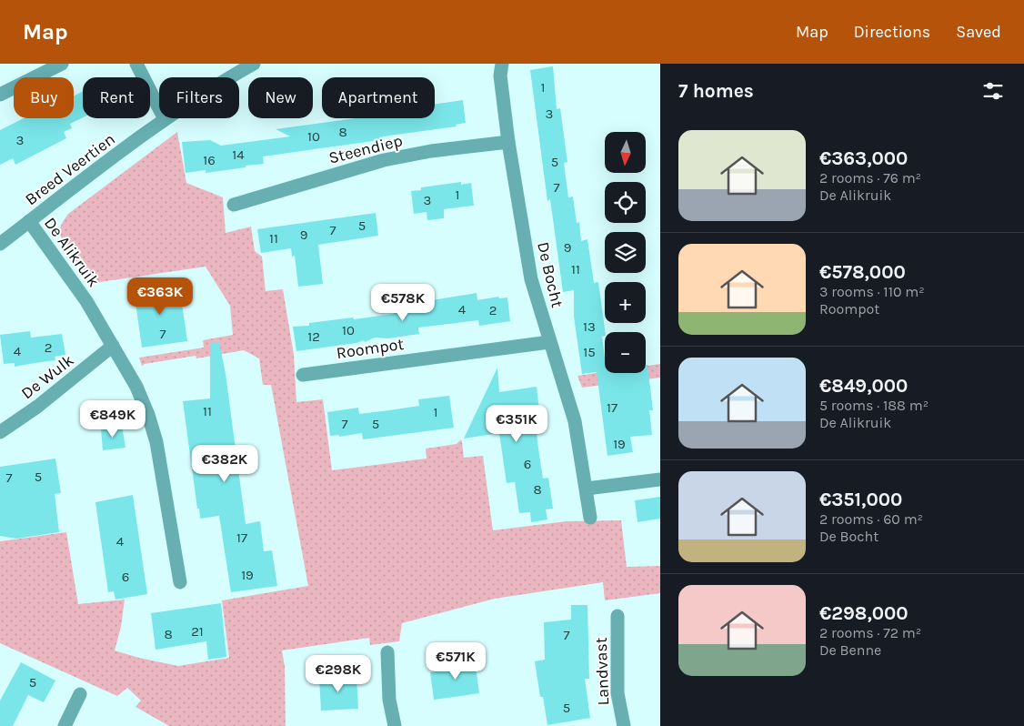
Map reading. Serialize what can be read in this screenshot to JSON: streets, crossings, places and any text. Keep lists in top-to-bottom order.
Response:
{
  "streets": {
    "street": [
      "Steendiep",
      "Breed Veertien",
      "De Alikruik",
      "De Bocht",
      "Roompot",
      "De Wulk",
      "Landvast"
    ]
  },
  "crossings": [
    ["Steendiep", "De Bocht"],
    ["Breed Veertien", "De Alikruik"],
    ["De Alikruik", "De Wulk"],
    ["De Bocht", "Roompot"]
  ],
  "house_numbers": [
    "1",
    "3",
    "8",
    "10",
    "3",
    "14",
    "16",
    "5",
    "7",
    "1",
    "3",
    "5",
    "7",
    "9",
    "11",
    "9",
    "11",
    "4",
    "2",
    "13",
    "10",
    "7",
    "12",
    "2",
    "4",
    "15",
    "17",
    "11",
    "1",
    "7",
    "5",
    "19",
    "6",
    "5",
    "7",
    "8",
    "17",
    "4",
    "19",
    "6",
    "21",
    "8",
    "7",
    "5",
    "5"
  ],
  "north": "bottom",
  "page": {
    "header": "Map",
    "nav": ["Map", "Directions", "Saved"],
    "heading": "7 homes",
    "chip": [
      "Buy",
      "Rent",
      "Filters",
      "New",
      "Apartment"
    ],
    "list": [
      {
        "name": "€363,000",
        "note": "2 rooms · 76 m² · De Alikruik"
      },
      {
        "name": "€578,000",
        "note": "3 rooms · 110 m² · Roompot"
      },
      {
        "name": "€849,000",
        "note": "5 rooms · 188 m² · De Alikruik"
      },
      {
        "name": "€351,000",
        "note": "2 rooms · 60 m² · De Bocht"
      },
      {
        "name": "€298,000",
        "note": "2 rooms · 72 m² · De Benne"
      }
    ],
    "map_buttons": ["+", "−"],
    "price": [
      "€363K",
      "€578K",
      "€849K",
      "€351K",
      "€382K",
      "€571K",
      "€298K"
    ]
  }
}
